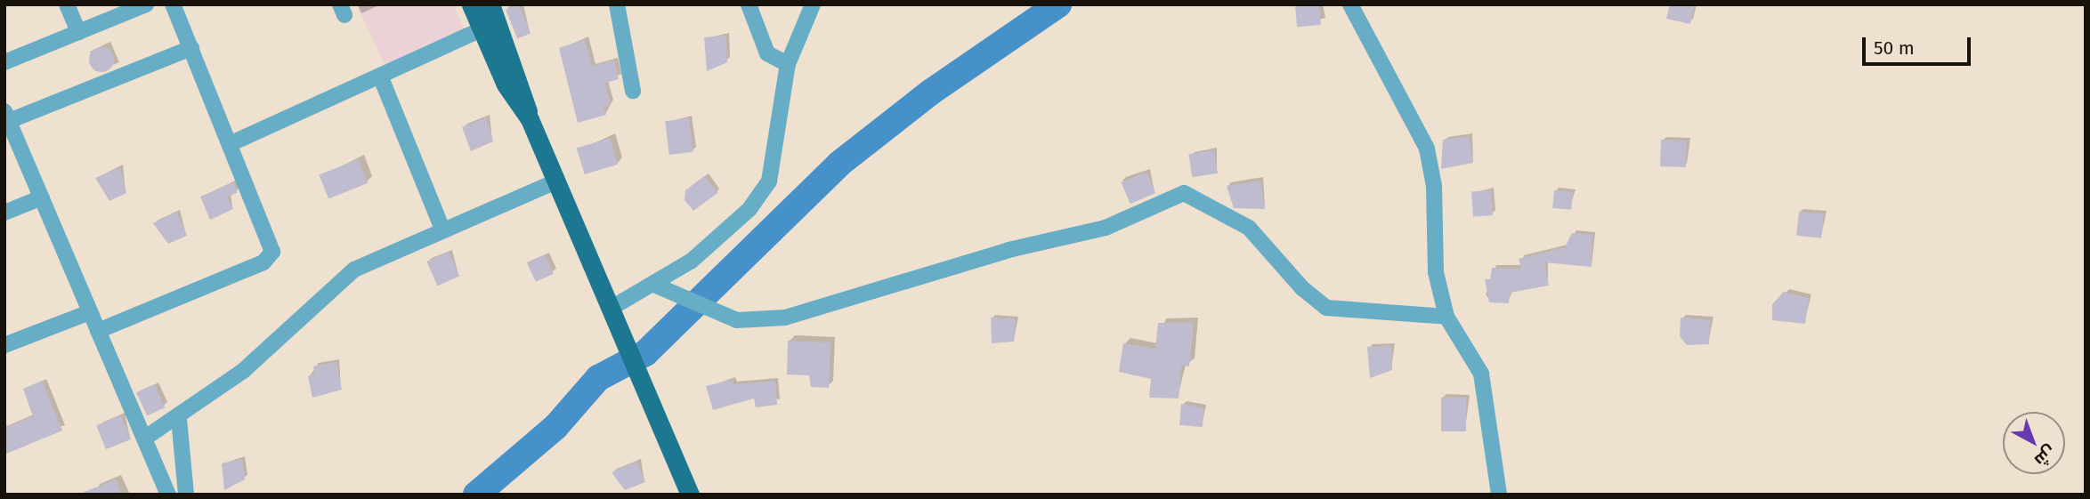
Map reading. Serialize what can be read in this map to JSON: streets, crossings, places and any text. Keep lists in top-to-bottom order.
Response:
{
  "scale_bar": "50 m",
  "north": "bottom right"
}
